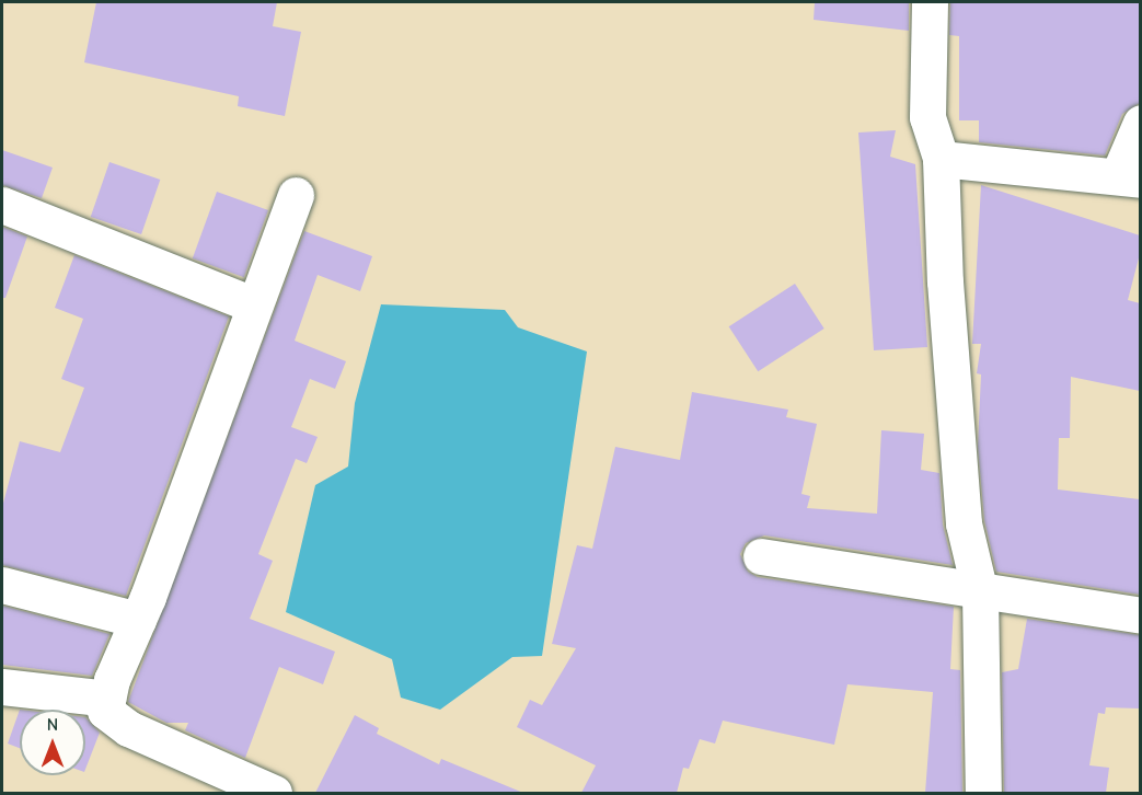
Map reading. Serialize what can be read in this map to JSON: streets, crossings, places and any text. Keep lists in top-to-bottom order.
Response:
{
  "north": "top"
}
